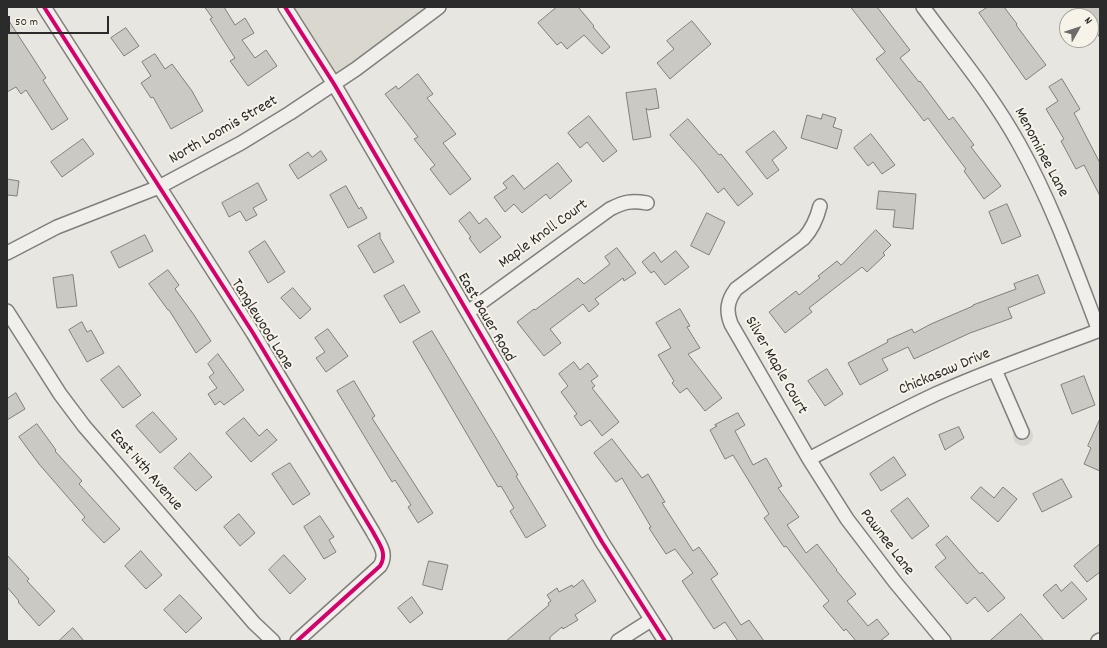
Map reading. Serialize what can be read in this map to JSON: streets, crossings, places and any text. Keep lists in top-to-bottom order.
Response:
{
  "streets": {
    "street": [
      "North Loomis Street",
      "Menominee Lane",
      "Maple Knoll Court",
      "East Bauer Road",
      "Tanglewood Lane",
      "Silver Maple Court",
      "Chickasaw Drive",
      "East 14th Avenue",
      "Pawnee Lane"
    ]
  },
  "crossings": [
    ["North Loomis Street", "East Bauer Road"],
    ["North Loomis Street", "Tanglewood Lane"],
    ["Menominee Lane", "Chickasaw Drive"],
    ["Maple Knoll Court", "East Bauer Road"],
    ["Silver Maple Court", "Chickasaw Drive"],
    ["Silver Maple Court", "Pawnee Lane"],
    ["Chickasaw Drive", "Pawnee Lane"]
  ],
  "scale_bar": "50 m",
  "north": "top right"
}
